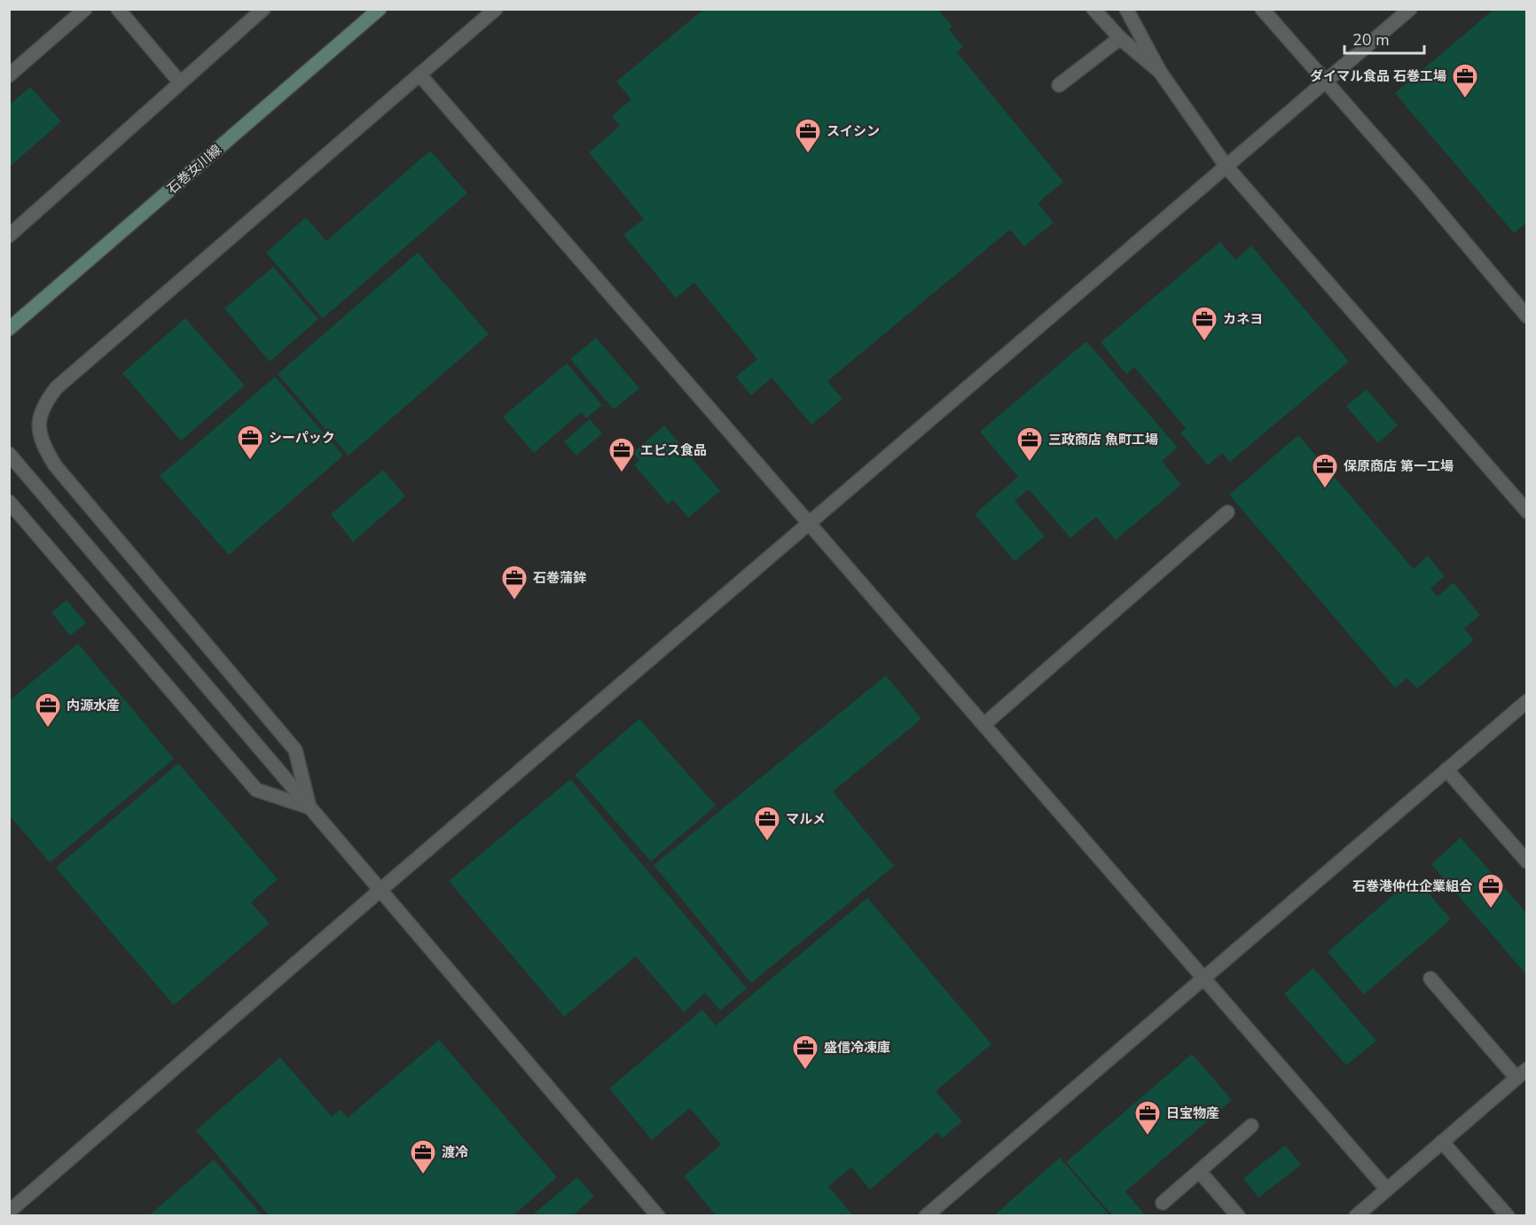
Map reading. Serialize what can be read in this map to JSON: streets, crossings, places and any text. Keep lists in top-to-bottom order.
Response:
{
  "streets": {
    "main road": ["石巻女川線"]
  },
  "places": {
    "office": [
      "ダイマル食品 石巻工場",
      "スイシン",
      "カネヨ",
      "シーパック",
      "三政商店 魚町工場",
      "エビス食品",
      "保原商店 第一工場",
      "石巻蒲鉾",
      "内源水産",
      "マルメ",
      "石巻港仲仕企業組合",
      "盛信冷凍庫",
      "日宝物産",
      "渡冷"
    ]
  },
  "scale_bar": "20 m"
}
